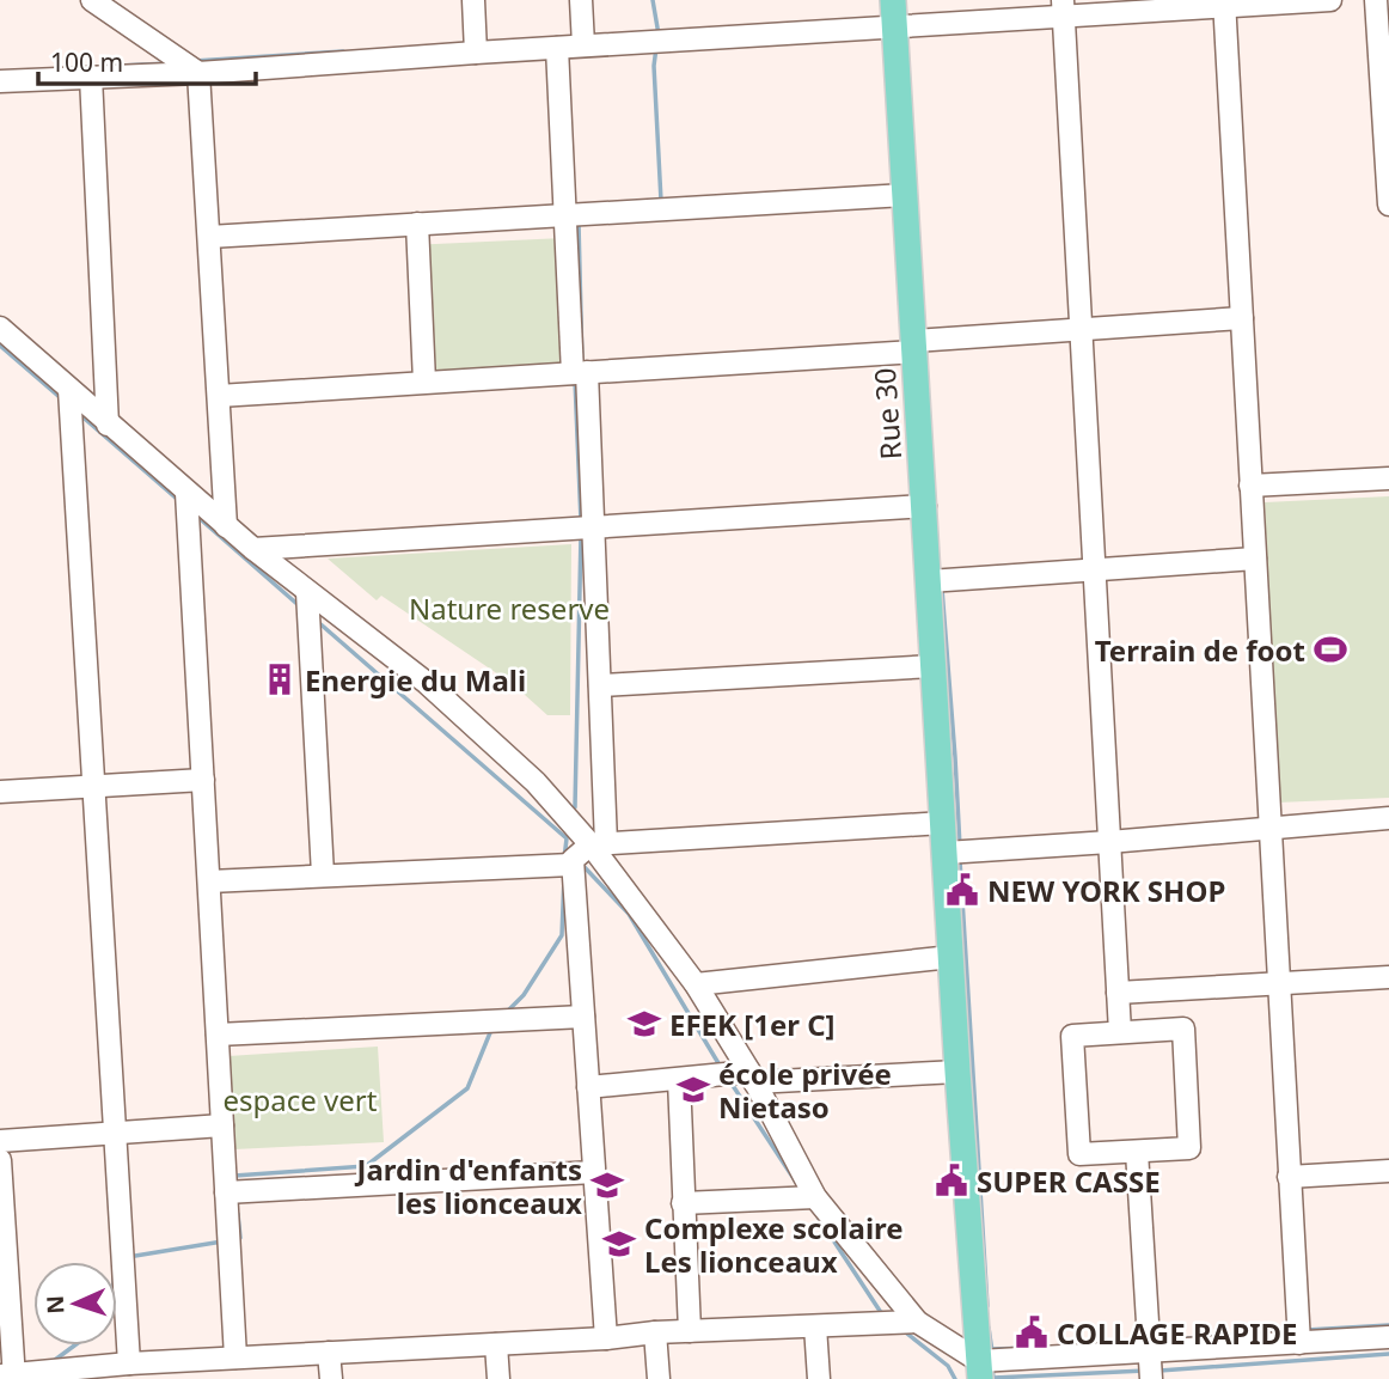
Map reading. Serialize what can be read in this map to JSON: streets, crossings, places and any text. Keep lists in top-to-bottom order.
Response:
{
  "streets": {
    "main road": ["Rue 30"]
  },
  "parks": ["Nature reserve", "espace vert"],
  "places": {
    "sports": ["Terrain de foot"],
    "building": ["Energie du Mali"],
    "public building": ["NEW YORK SHOP", "SUPER CASSE", "COLLAGE RAPIDE"],
    "school or university": [
      "EFEK [1er C]",
      "école privée Nietaso",
      "Jardin d'enfants les lionceaux",
      "Complexe scolaire Les lionceaux"
    ]
  },
  "scale_bar": "100 m",
  "north": "left"
}
